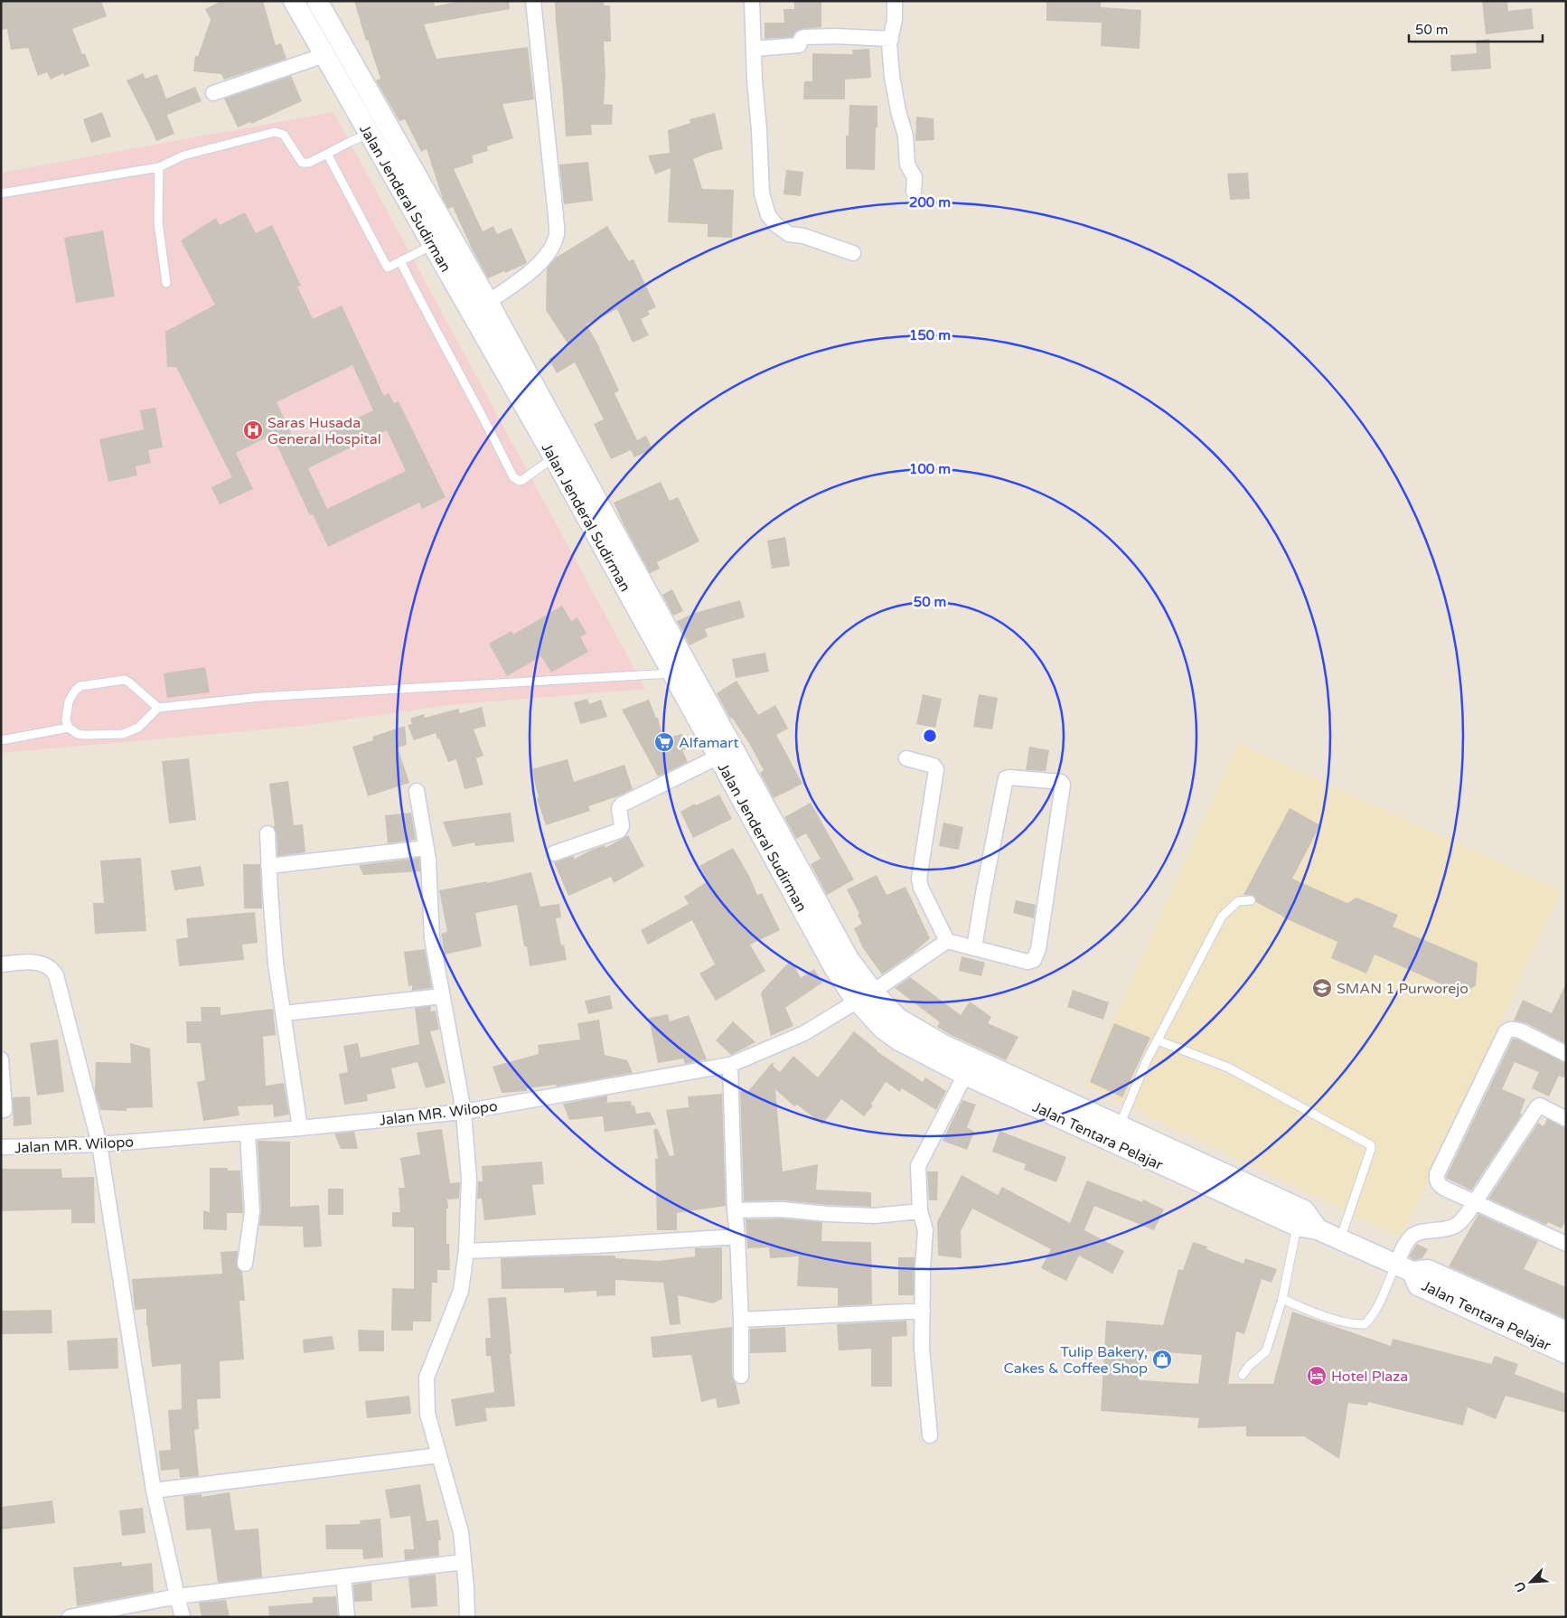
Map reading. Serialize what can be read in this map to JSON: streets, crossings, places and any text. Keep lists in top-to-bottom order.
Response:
{
  "streets": {
    "main road": ["Jalan Jenderal Sudirman", "Jalan Tentara Pelajar"],
    "street": ["Jalan MR. Wilopo"]
  },
  "crossings": [
    ["Jalan Jenderal Sudirman", "Jalan MR. Wilopo"],
    ["Jalan Jenderal Sudirman", "Jalan Tentara Pelajar"]
  ],
  "places": {
    "hospital": ["Saras Husada General Hospital"],
    "supermarket": ["Alfamart"],
    "school or university": ["SMAN 1 Purworejo"],
    "shop": ["Tulip Bakery, Cakes & Coffee Shop"],
    "hotel": ["Hotel Plaza"]
  },
  "scale_bar": "50 m",
  "north": "bottom left",
  "rings": [
    "200 m",
    "150 m",
    "100 m",
    "50 m"
  ]
}
